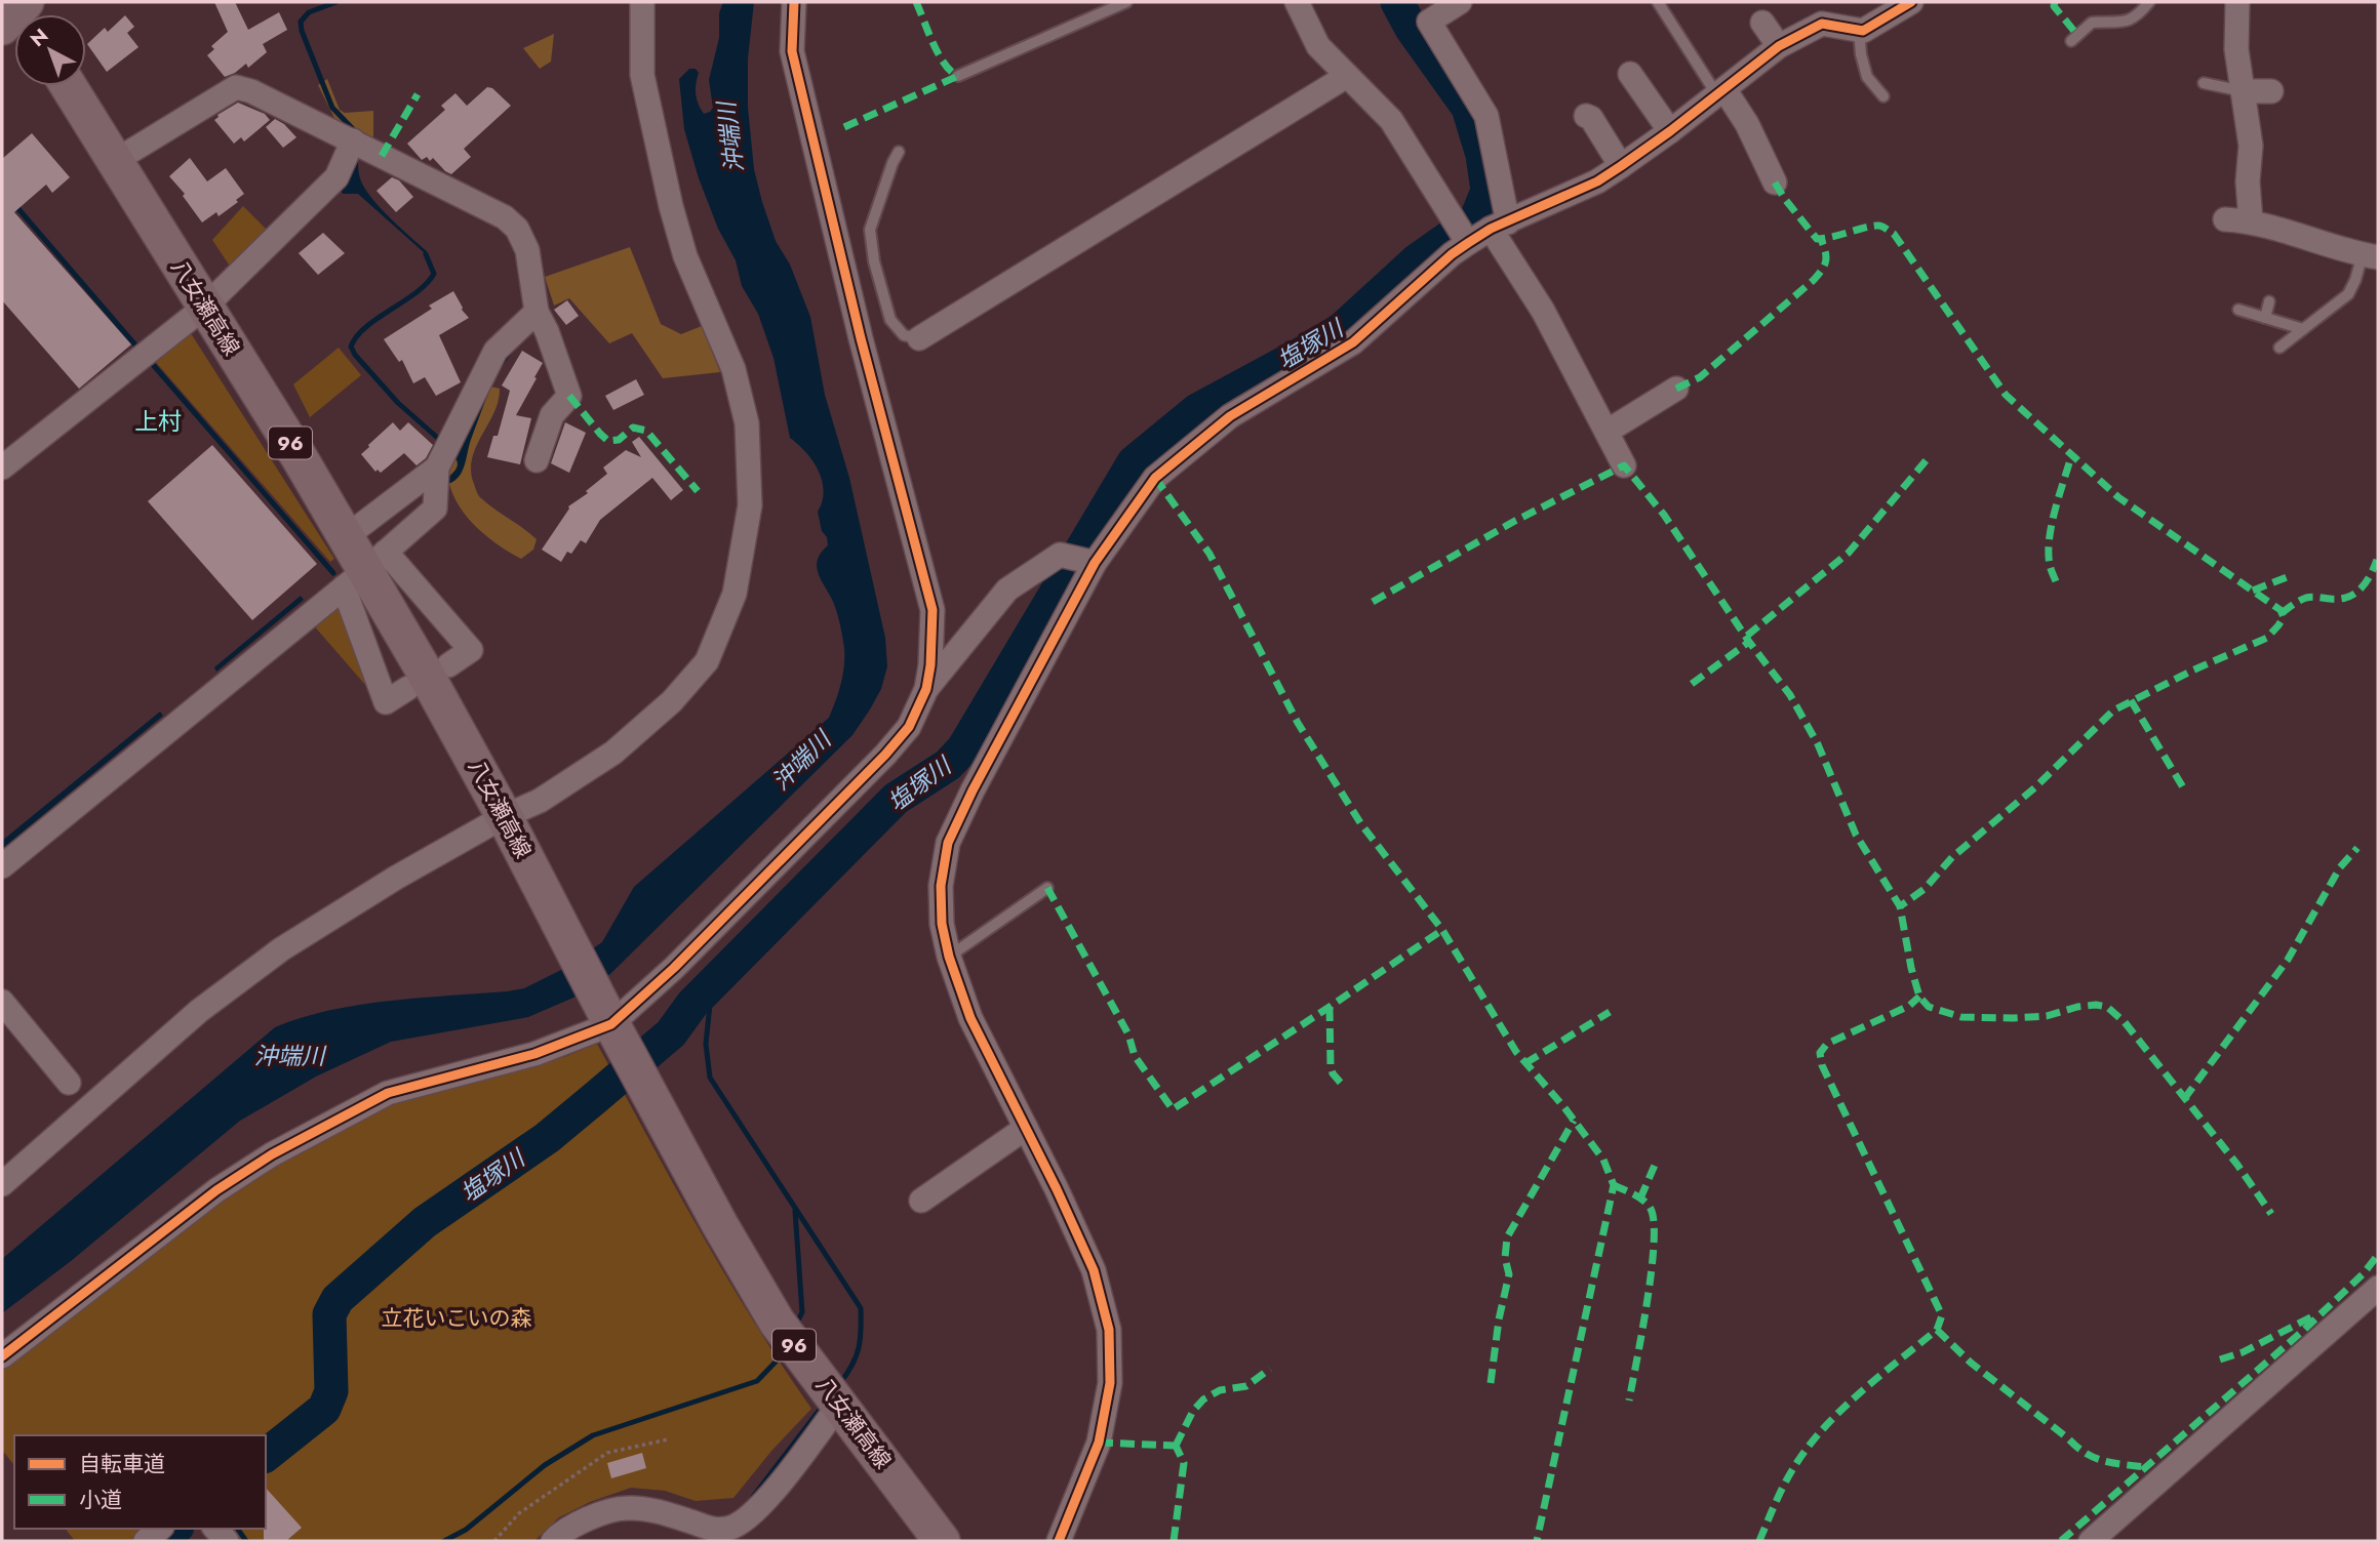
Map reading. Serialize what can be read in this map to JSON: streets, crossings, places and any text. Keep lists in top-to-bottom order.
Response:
{
  "streets": {
    "main road": ["八女瀬高線", "96"]
  },
  "districts": ["上村"],
  "water": ["沖端川", "塩塚川"],
  "parks": ["立花いこいの森"],
  "legend": ["自転車道", "小道"],
  "north": "top left"
}
